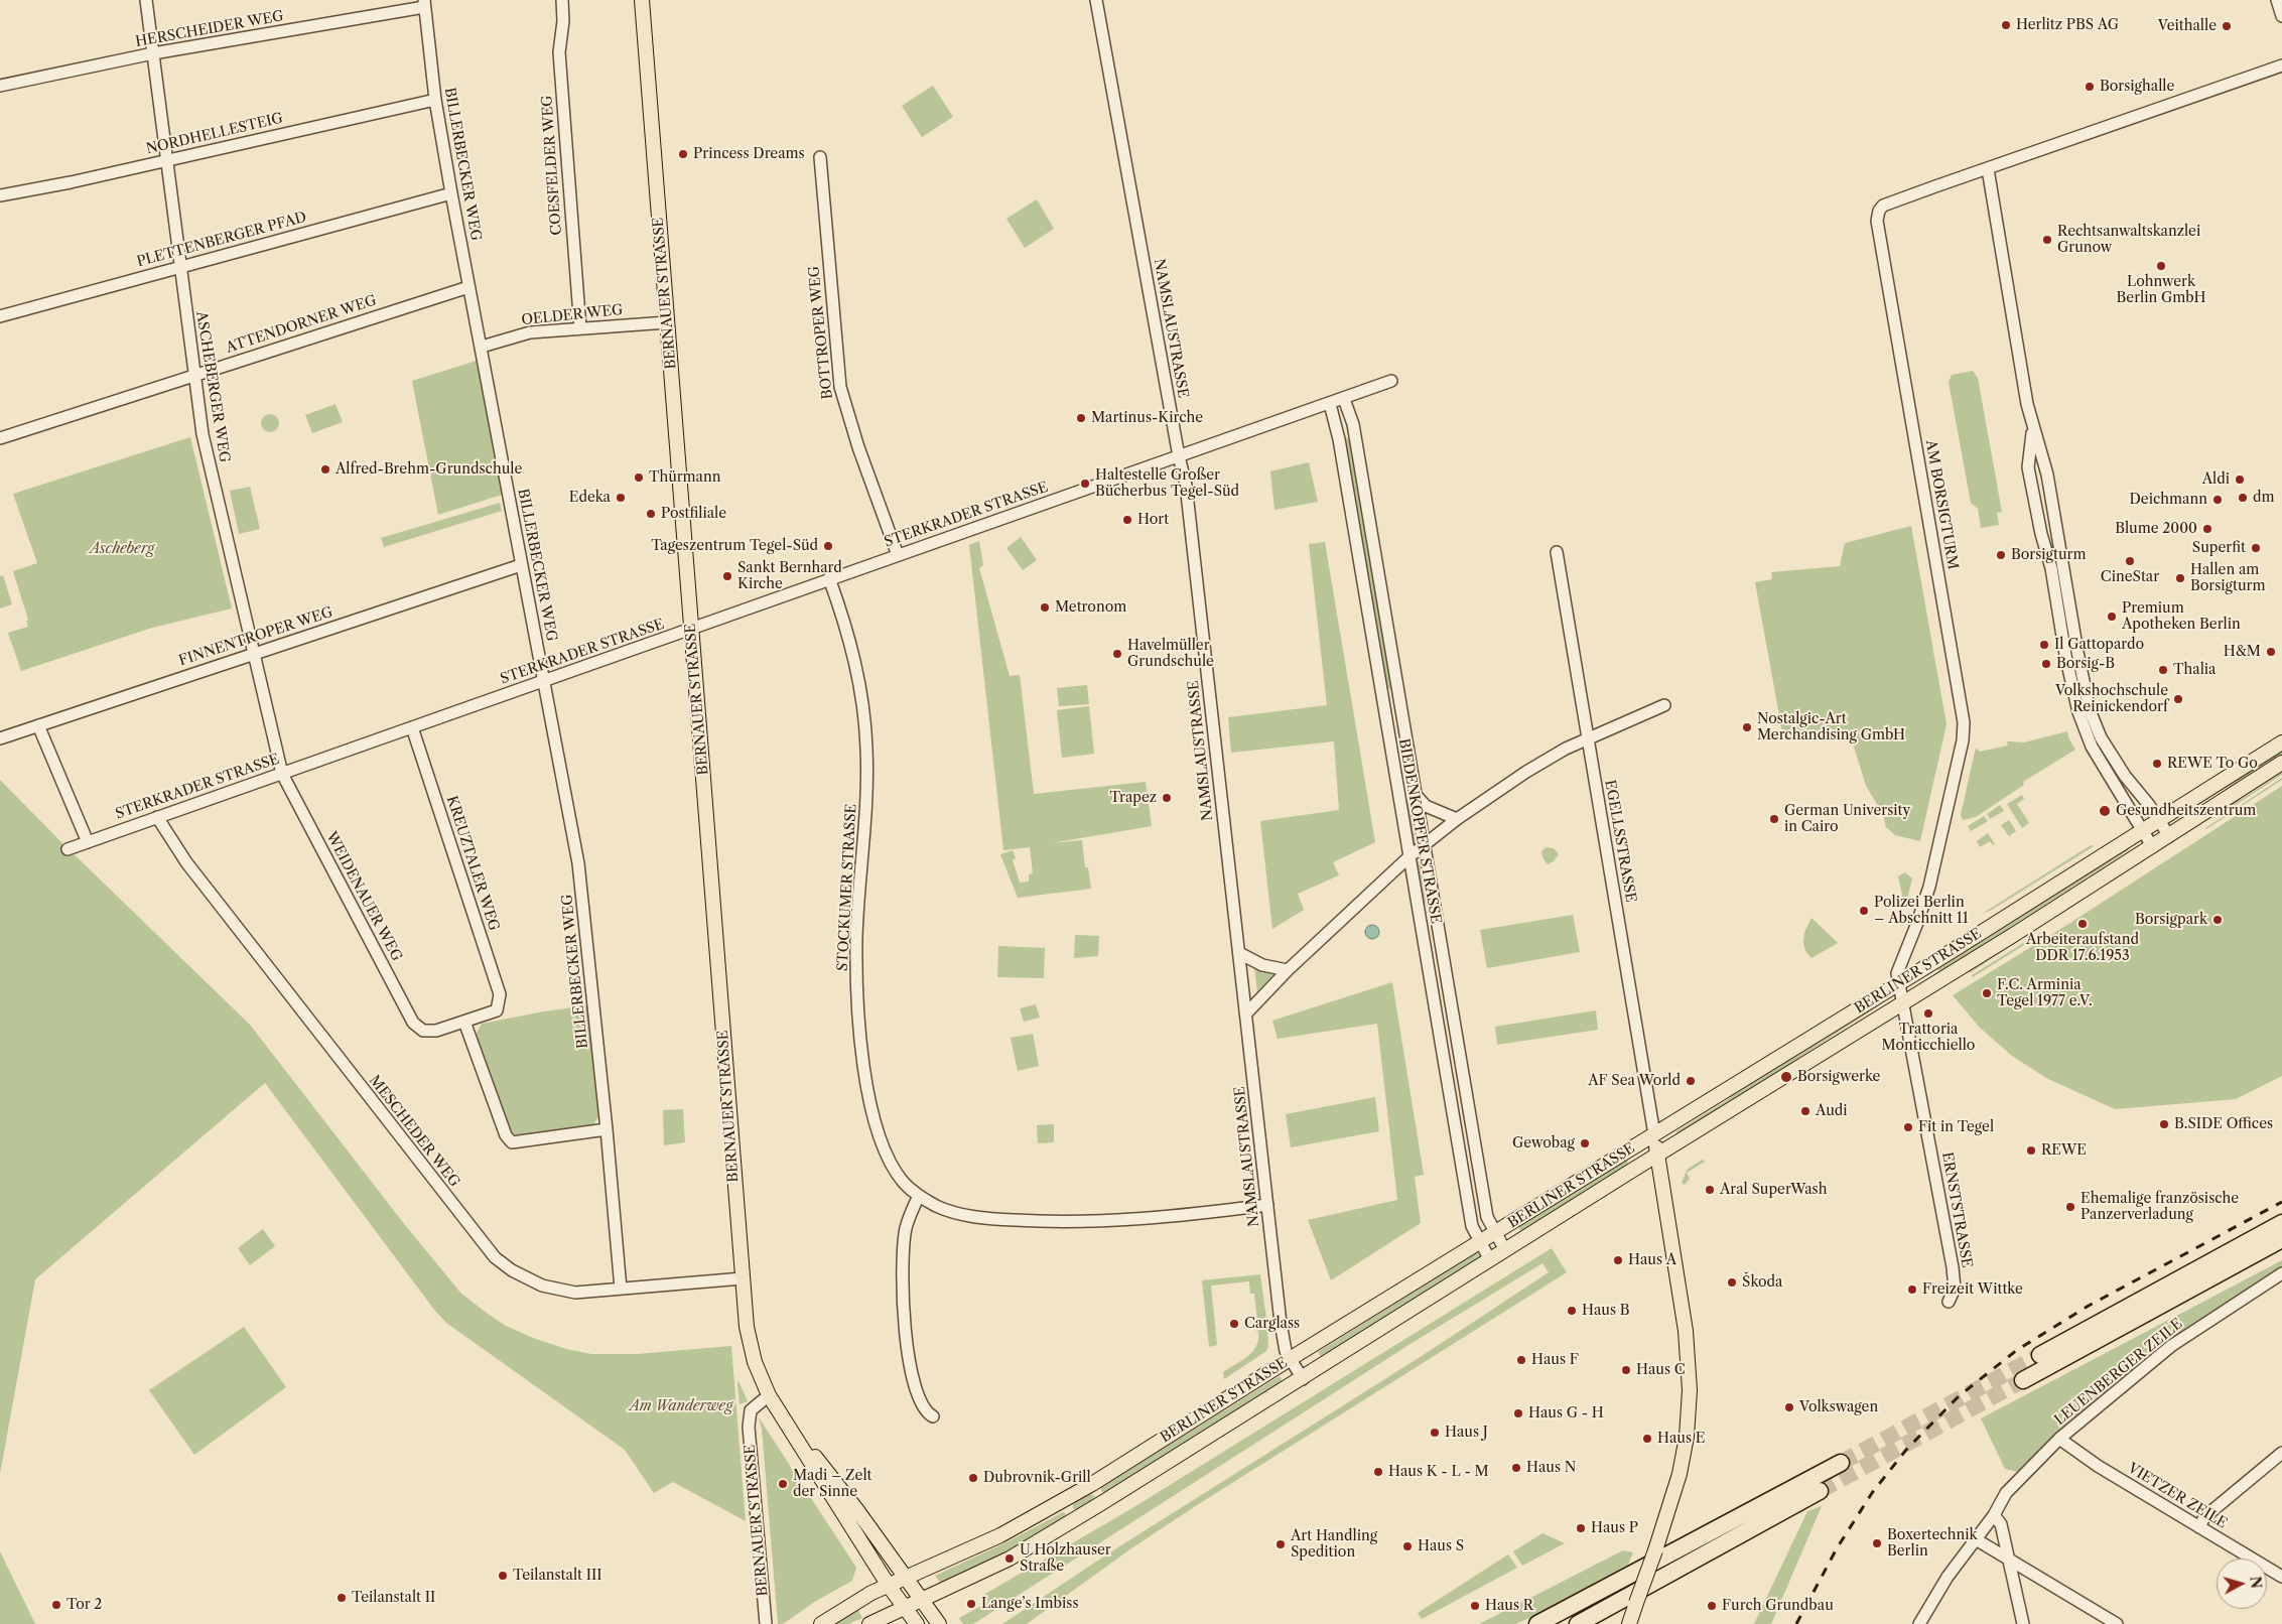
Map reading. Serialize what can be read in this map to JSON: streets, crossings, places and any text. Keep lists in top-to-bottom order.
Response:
{
  "streets": {
    "main road": ["BERNAUER STRASSE", "BERLINER STRASSE"],
    "street": [
      "HERSCHEIDER WEG",
      "NORDHELLESTEIG",
      "BILLERBECKER WEG",
      "COESFELDER WEG",
      "PLETTENBERGER PFAD",
      "OELDER WEG",
      "ATTENDORNER WEG",
      "NAMSLAUSTRASSE",
      "BOTTROPER WEG",
      "ASCHEBERGER WEG",
      "AM BORSIGTURM",
      "STERKRADER STRASSE",
      "FINNENTROPER WEG",
      "BIEDENKOPFER STRASSE",
      "EGELLSSTRASSE",
      "KREUZTALER WEG",
      "STOCKUMER STRASSE",
      "WEIDENAUER WEG",
      "MESCHEDER WEG",
      "ERNSTSTRASSE",
      "LEUENBERGER ZEILE",
      "VIETZER ZEILE"
    ]
  },
  "crossings": [
    ["HERSCHEIDER WEG", "BILLERBECKER WEG"],
    ["HERSCHEIDER WEG", "ASCHEBERGER WEG"],
    ["NORDHELLESTEIG", "BILLERBECKER WEG"],
    ["NORDHELLESTEIG", "ASCHEBERGER WEG"],
    ["BILLERBECKER WEG", "PLETTENBERGER PFAD"],
    ["BILLERBECKER WEG", "OELDER WEG"],
    ["BILLERBECKER WEG", "ATTENDORNER WEG"],
    ["BILLERBECKER WEG", "STERKRADER STRASSE"],
    ["BILLERBECKER WEG", "FINNENTROPER WEG"],
    ["BILLERBECKER WEG", "MESCHEDER WEG"],
    ["COESFELDER WEG", "OELDER WEG"],
    ["PLETTENBERGER PFAD", "ASCHEBERGER WEG"],
    ["BERNAUER STRASSE", "OELDER WEG"],
    ["BERNAUER STRASSE", "STERKRADER STRASSE"],
    ["BERNAUER STRASSE", "BERLINER STRASSE"],
    ["BERNAUER STRASSE", "MESCHEDER WEG"],
    ["ATTENDORNER WEG", "ASCHEBERGER WEG"],
    ["NAMSLAUSTRASSE", "STERKRADER STRASSE"],
    ["NAMSLAUSTRASSE", "STOCKUMER STRASSE"],
    ["NAMSLAUSTRASSE", "BERLINER STRASSE"],
    ["BOTTROPER WEG", "STERKRADER STRASSE"],
    ["ASCHEBERGER WEG", "STERKRADER STRASSE"],
    ["ASCHEBERGER WEG", "FINNENTROPER WEG"],
    ["ASCHEBERGER WEG", "WEIDENAUER WEG"],
    ["AM BORSIGTURM", "BERLINER STRASSE"],
    ["AM BORSIGTURM", "ERNSTSTRASSE"],
    ["STERKRADER STRASSE", "BIEDENKOPFER STRASSE"],
    ["STERKRADER STRASSE", "KREUZTALER WEG"],
    ["STERKRADER STRASSE", "STOCKUMER STRASSE"],
    ["STERKRADER STRASSE", "WEIDENAUER WEG"],
    ["STERKRADER STRASSE", "MESCHEDER WEG"],
    ["BIEDENKOPFER STRASSE", "BERLINER STRASSE"],
    ["EGELLSSTRASSE", "BERLINER STRASSE"],
    ["KREUZTALER WEG", "WEIDENAUER WEG"],
    ["BERLINER STRASSE", "ERNSTSTRASSE"],
    ["LEUENBERGER ZEILE", "VIETZER ZEILE"]
  ],
  "parks": ["Ascheberg", "Am Wanderweg"],
  "places": [
    "Herlitz PBS AG",
    "Veithalle",
    "Borsighalle",
    "Princess Dreams",
    "Rechtsanwaltskanzlei Grunow",
    "Lohnwerk Berlin GmbH",
    "Martinus-Kirche",
    "Alfred-Brehm-Grundschule",
    "Thürmann",
    "Aldi",
    "Haltestelle Großer Bücherbus Tegel-Süd",
    "Edeka",
    "dm",
    "Deichmann",
    "Postfiliale",
    "Hort",
    "Blume 2000",
    "Tageszentrum Tegel-Süd",
    "Superfit",
    "Borsigturm",
    "CineStar",
    "Sankt Bernhard Kirche",
    "Hallen am Borsigturm",
    "Metronom",
    "Premium Apotheken Berlin",
    "Il Gattopardo",
    "H&M",
    "Havelmüller Grundschule",
    "Borsig-B",
    "Thalia",
    "Volkshochschule Reinickendorf",
    "Nostalgic-Art Merchandising GmbH",
    "REWE To Go",
    "Trapez",
    "Gesundheitszentrum",
    "German University in Cairo",
    "Polizei Berlin – Abschnitt 11",
    "Borsigpark",
    "Arbeiteraufstand DDR 17.6.1953",
    "F.C. Arminia Tegel 1977 e.V.",
    "Trattoria Monticchiello",
    "Borsigwerke",
    "AF Sea World",
    "Audi",
    "B.SIDE Offices",
    "Fit in Tegel",
    "Gewobag",
    "REWE",
    "Aral SuperWash",
    "Ehemalige französische Panzerverladung",
    "Haus A",
    "Škoda",
    "Freizeit Wittke",
    "Haus B",
    "Carglass",
    "Haus F",
    "Haus C",
    "Volkswagen",
    "Haus G - H",
    "Haus J",
    "Haus E",
    "Haus N",
    "Haus K - L - M",
    "Dubrovnik-Grill",
    "Madi – Zelt der Sinne",
    "Haus P",
    "Boxertechnik Berlin",
    "Art Handling Spedition",
    "Haus S",
    "U Holzhauser Straße",
    "Teilanstalt III",
    "Teilanstalt II",
    "Lange’s Imbiss",
    "Tor 2",
    "Haus R",
    "Furch Grundbau"
  ],
  "north": "right"
}
